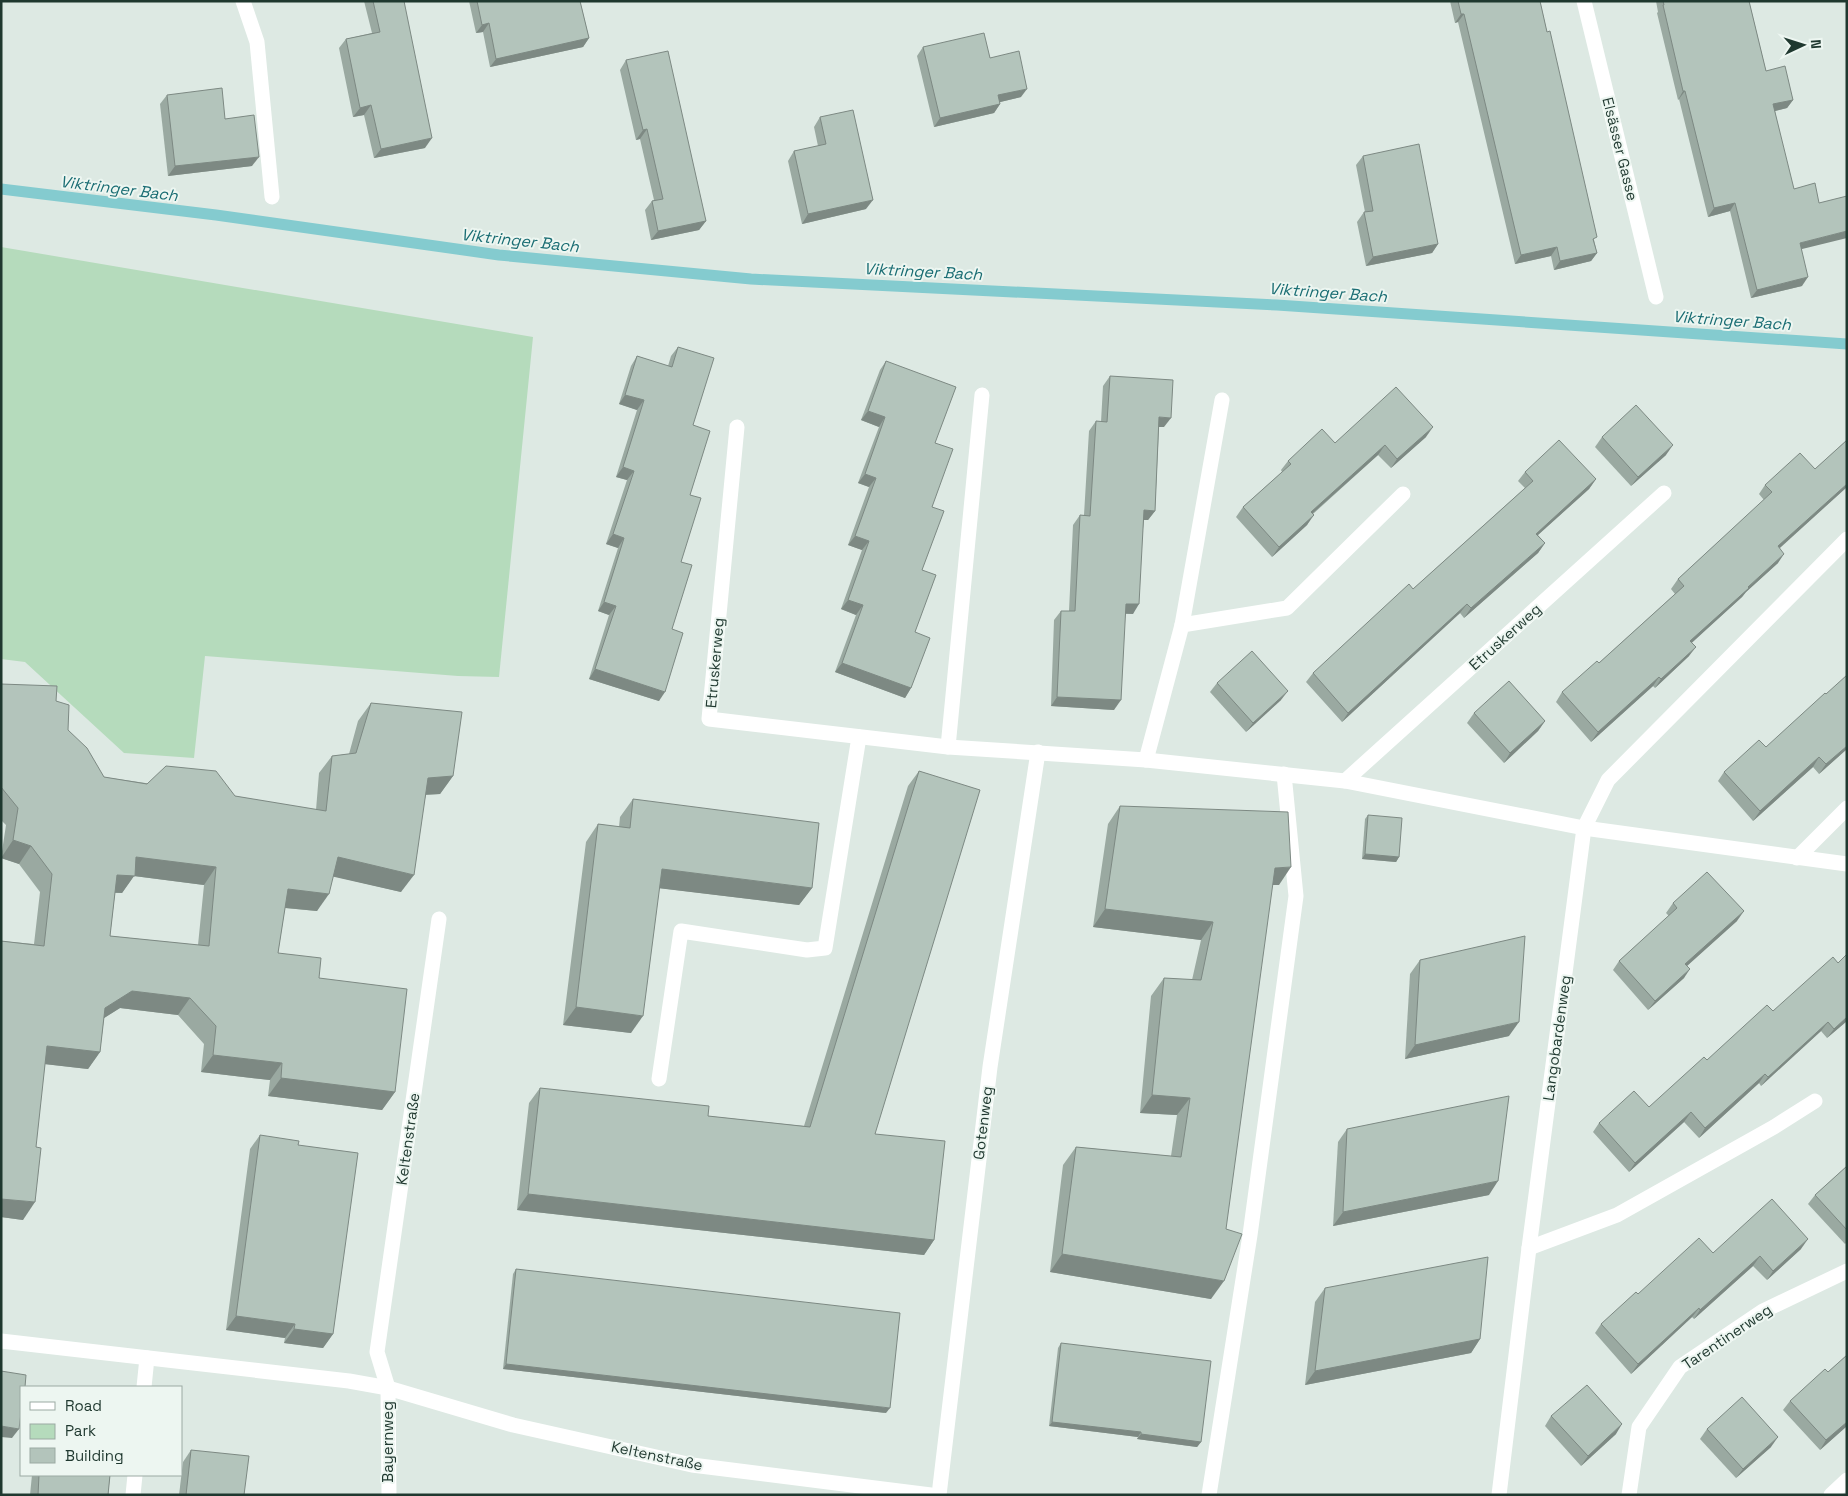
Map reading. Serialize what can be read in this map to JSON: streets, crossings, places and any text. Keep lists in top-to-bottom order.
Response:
{
  "streets": {
    "street": [
      "Elsässer Gasse",
      "Etruskerweg",
      "Langobardenweg",
      "Gotenweg",
      "Keltenstraße",
      "Tarentinerweg",
      "Bayernweg"
    ]
  },
  "crossings": [
    ["Etruskerweg", "Langobardenweg"],
    ["Etruskerweg", "Gotenweg"],
    ["Keltenstraße", "Bayernweg"]
  ],
  "water": ["Viktringer Bach"],
  "legend": ["Road", "Park", "Building"],
  "north": "right"
}
